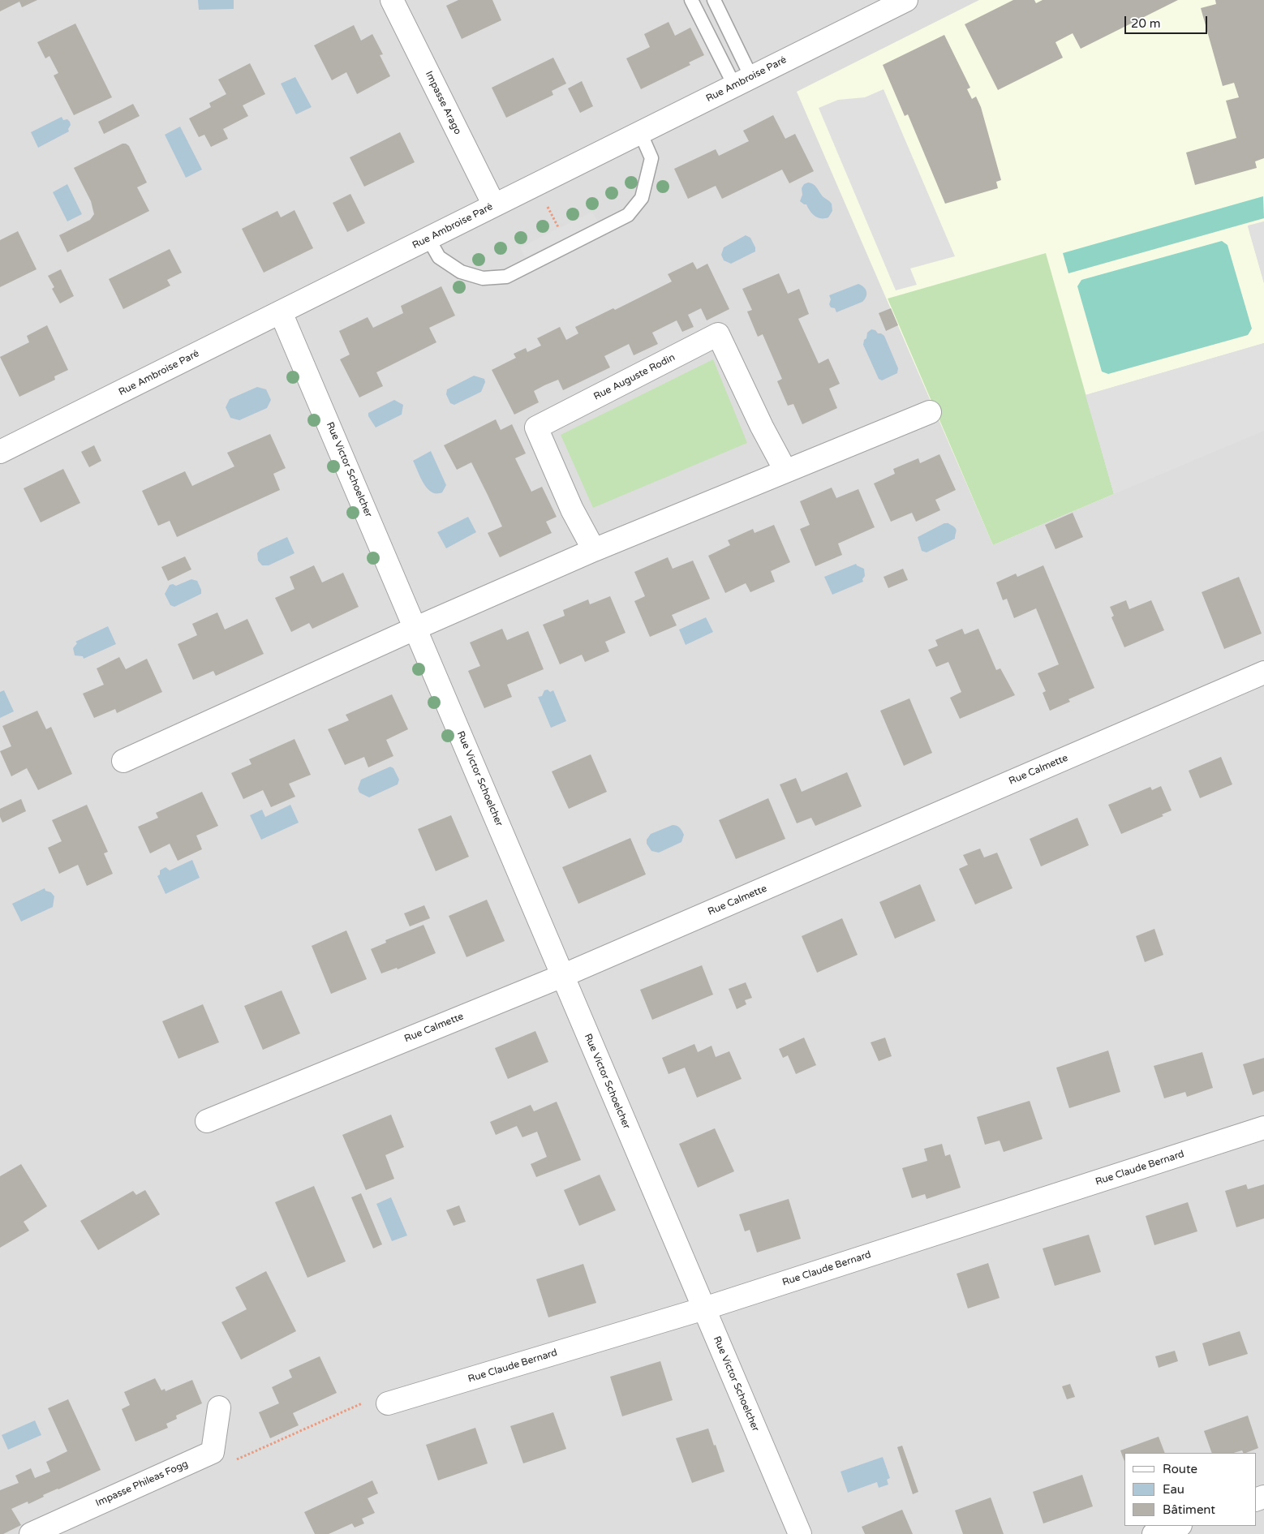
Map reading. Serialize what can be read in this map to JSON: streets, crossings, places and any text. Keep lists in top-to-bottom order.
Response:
{
  "streets": {
    "street": [
      "Rue Ambroise Paré",
      "Impasse Arago",
      "Rue Auguste Rodin",
      "Rue Victor Schoelcher",
      "Rue Calmette",
      "Rue Claude Bernard",
      "Impasse Phileas Fogg"
    ]
  },
  "crossings": [
    ["Rue Ambroise Paré", "Impasse Arago"],
    ["Rue Ambroise Paré", "Rue Victor Schoelcher"],
    ["Rue Victor Schoelcher", "Rue Calmette"],
    ["Rue Victor Schoelcher", "Rue Claude Bernard"]
  ],
  "legend": ["Route", "Eau", "Bâtiment"],
  "scale_bar": "20 m"
}
